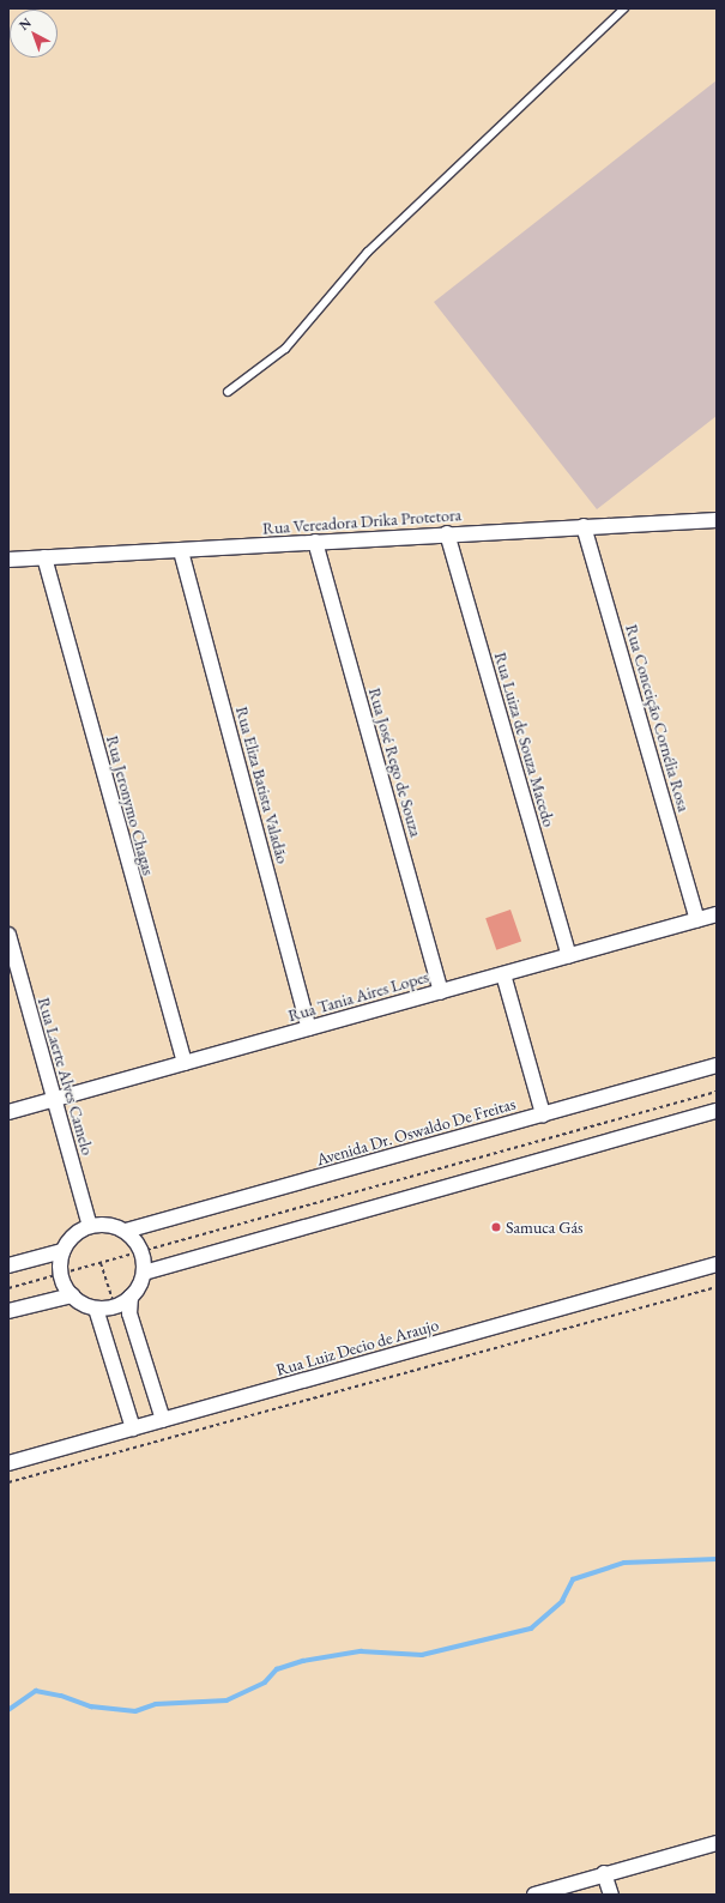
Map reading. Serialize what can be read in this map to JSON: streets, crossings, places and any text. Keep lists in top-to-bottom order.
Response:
{
  "streets": {
    "street": [
      "Rua Vereadora Drika Protetora",
      "Rua Conceição Cornélia Rosa",
      "Rua Luiza de Souza Macedo",
      "Rua José Rego de Souza",
      "Rua Eliza Batista Valadão",
      "Rua Jeronymo Chagas",
      "Rua Tania Aires Lopes",
      "Rua Laerte Alves Camelo",
      "Avenida Dr. Oswaldo De Freitas",
      "Rua Luiz Decio de Araujo"
    ]
  },
  "crossings": [
    ["Rua Vereadora Drika Protetora", "Rua Conceição Cornélia Rosa"],
    ["Rua Vereadora Drika Protetora", "Rua Luiza de Souza Macedo"],
    ["Rua Vereadora Drika Protetora", "Rua José Rego de Souza"],
    ["Rua Vereadora Drika Protetora", "Rua Eliza Batista Valadão"],
    ["Rua Vereadora Drika Protetora", "Rua Jeronymo Chagas"],
    ["Rua Conceição Cornélia Rosa", "Rua Tania Aires Lopes"],
    ["Rua Luiza de Souza Macedo", "Rua Tania Aires Lopes"],
    ["Rua José Rego de Souza", "Rua Tania Aires Lopes"],
    ["Rua Eliza Batista Valadão", "Rua Tania Aires Lopes"],
    ["Rua Jeronymo Chagas", "Rua Tania Aires Lopes"],
    ["Rua Tania Aires Lopes", "Rua Laerte Alves Camelo"]
  ],
  "places": ["Samuca Gás"],
  "north": "top left"
}
